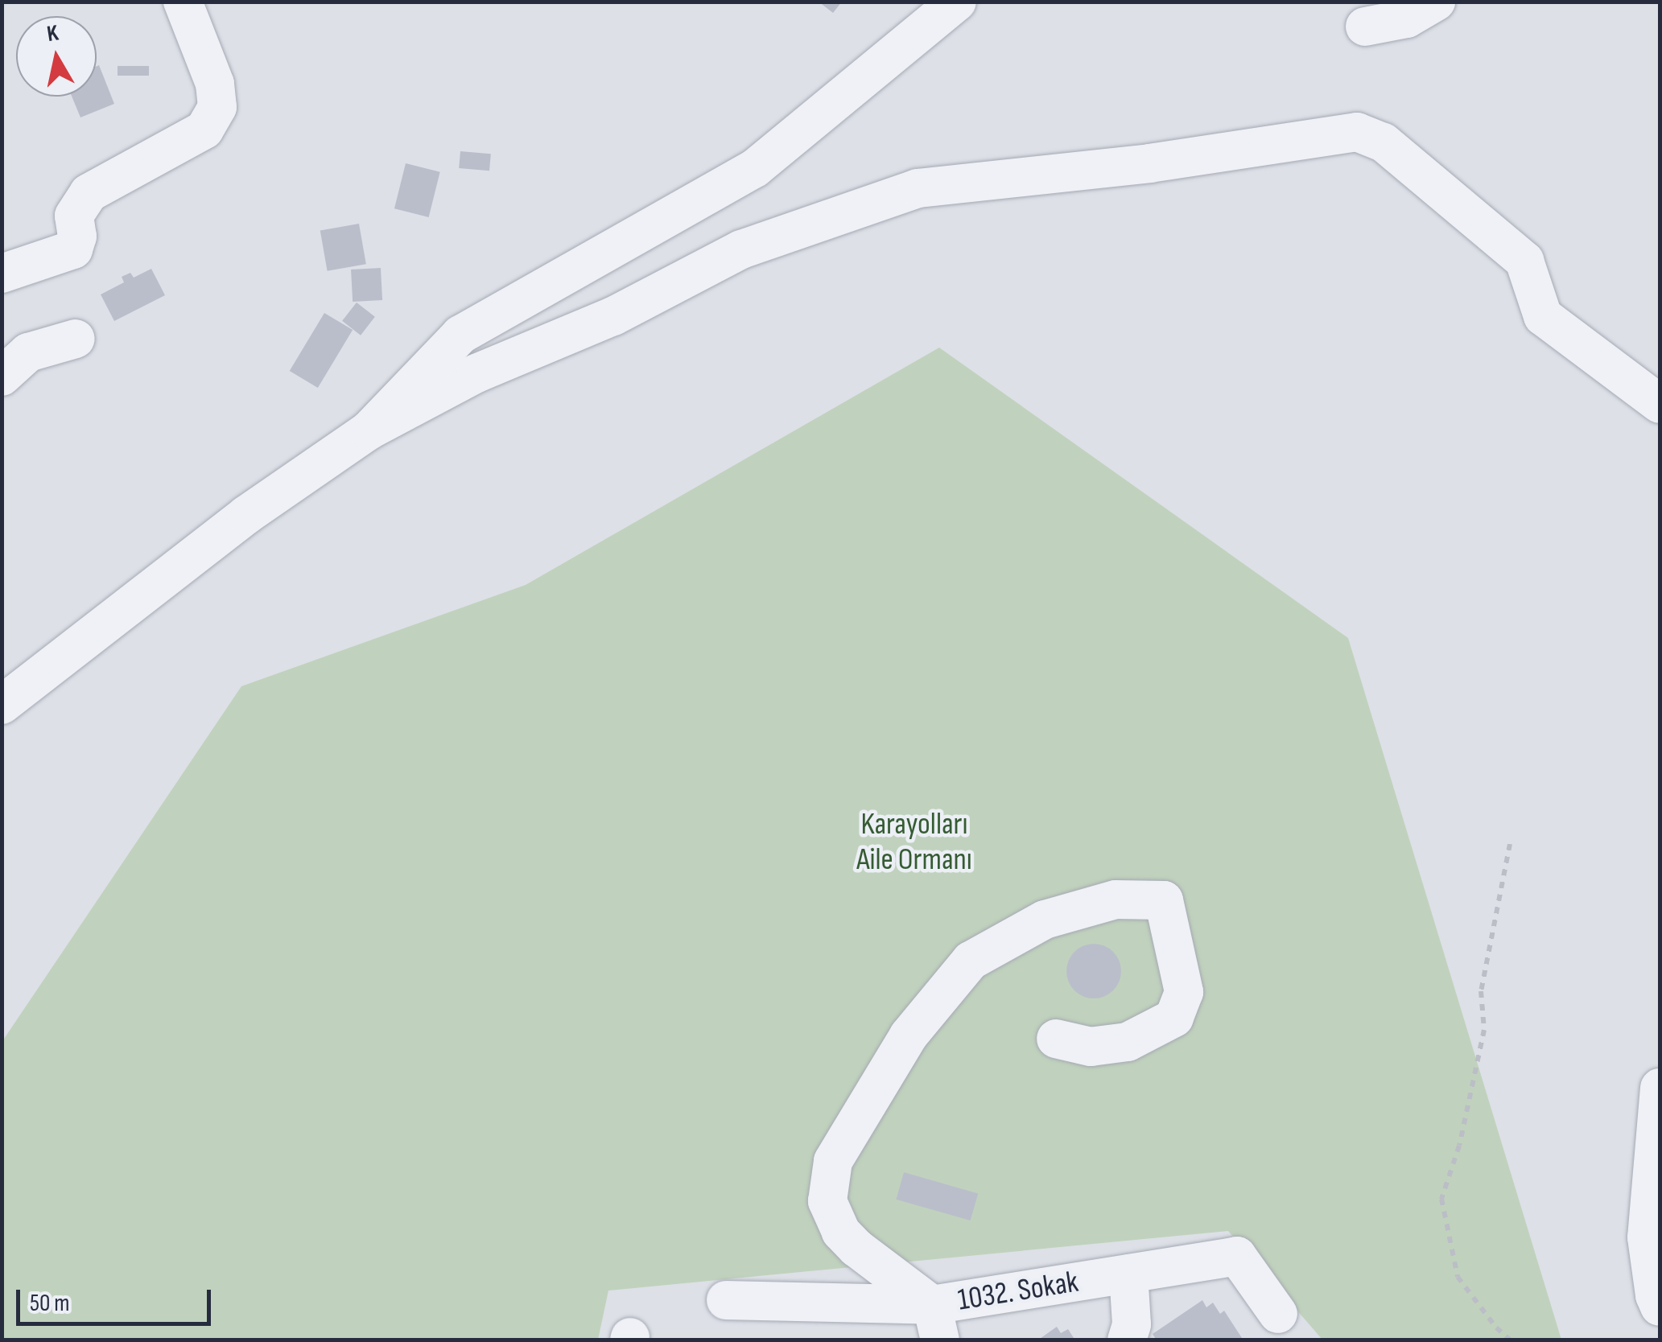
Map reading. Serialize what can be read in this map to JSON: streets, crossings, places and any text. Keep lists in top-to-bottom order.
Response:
{
  "streets": {
    "street": ["1032. Sokak"]
  },
  "parks": ["Karayolları Aile Ormanı"],
  "scale_bar": "50 m",
  "north": "top"
}
